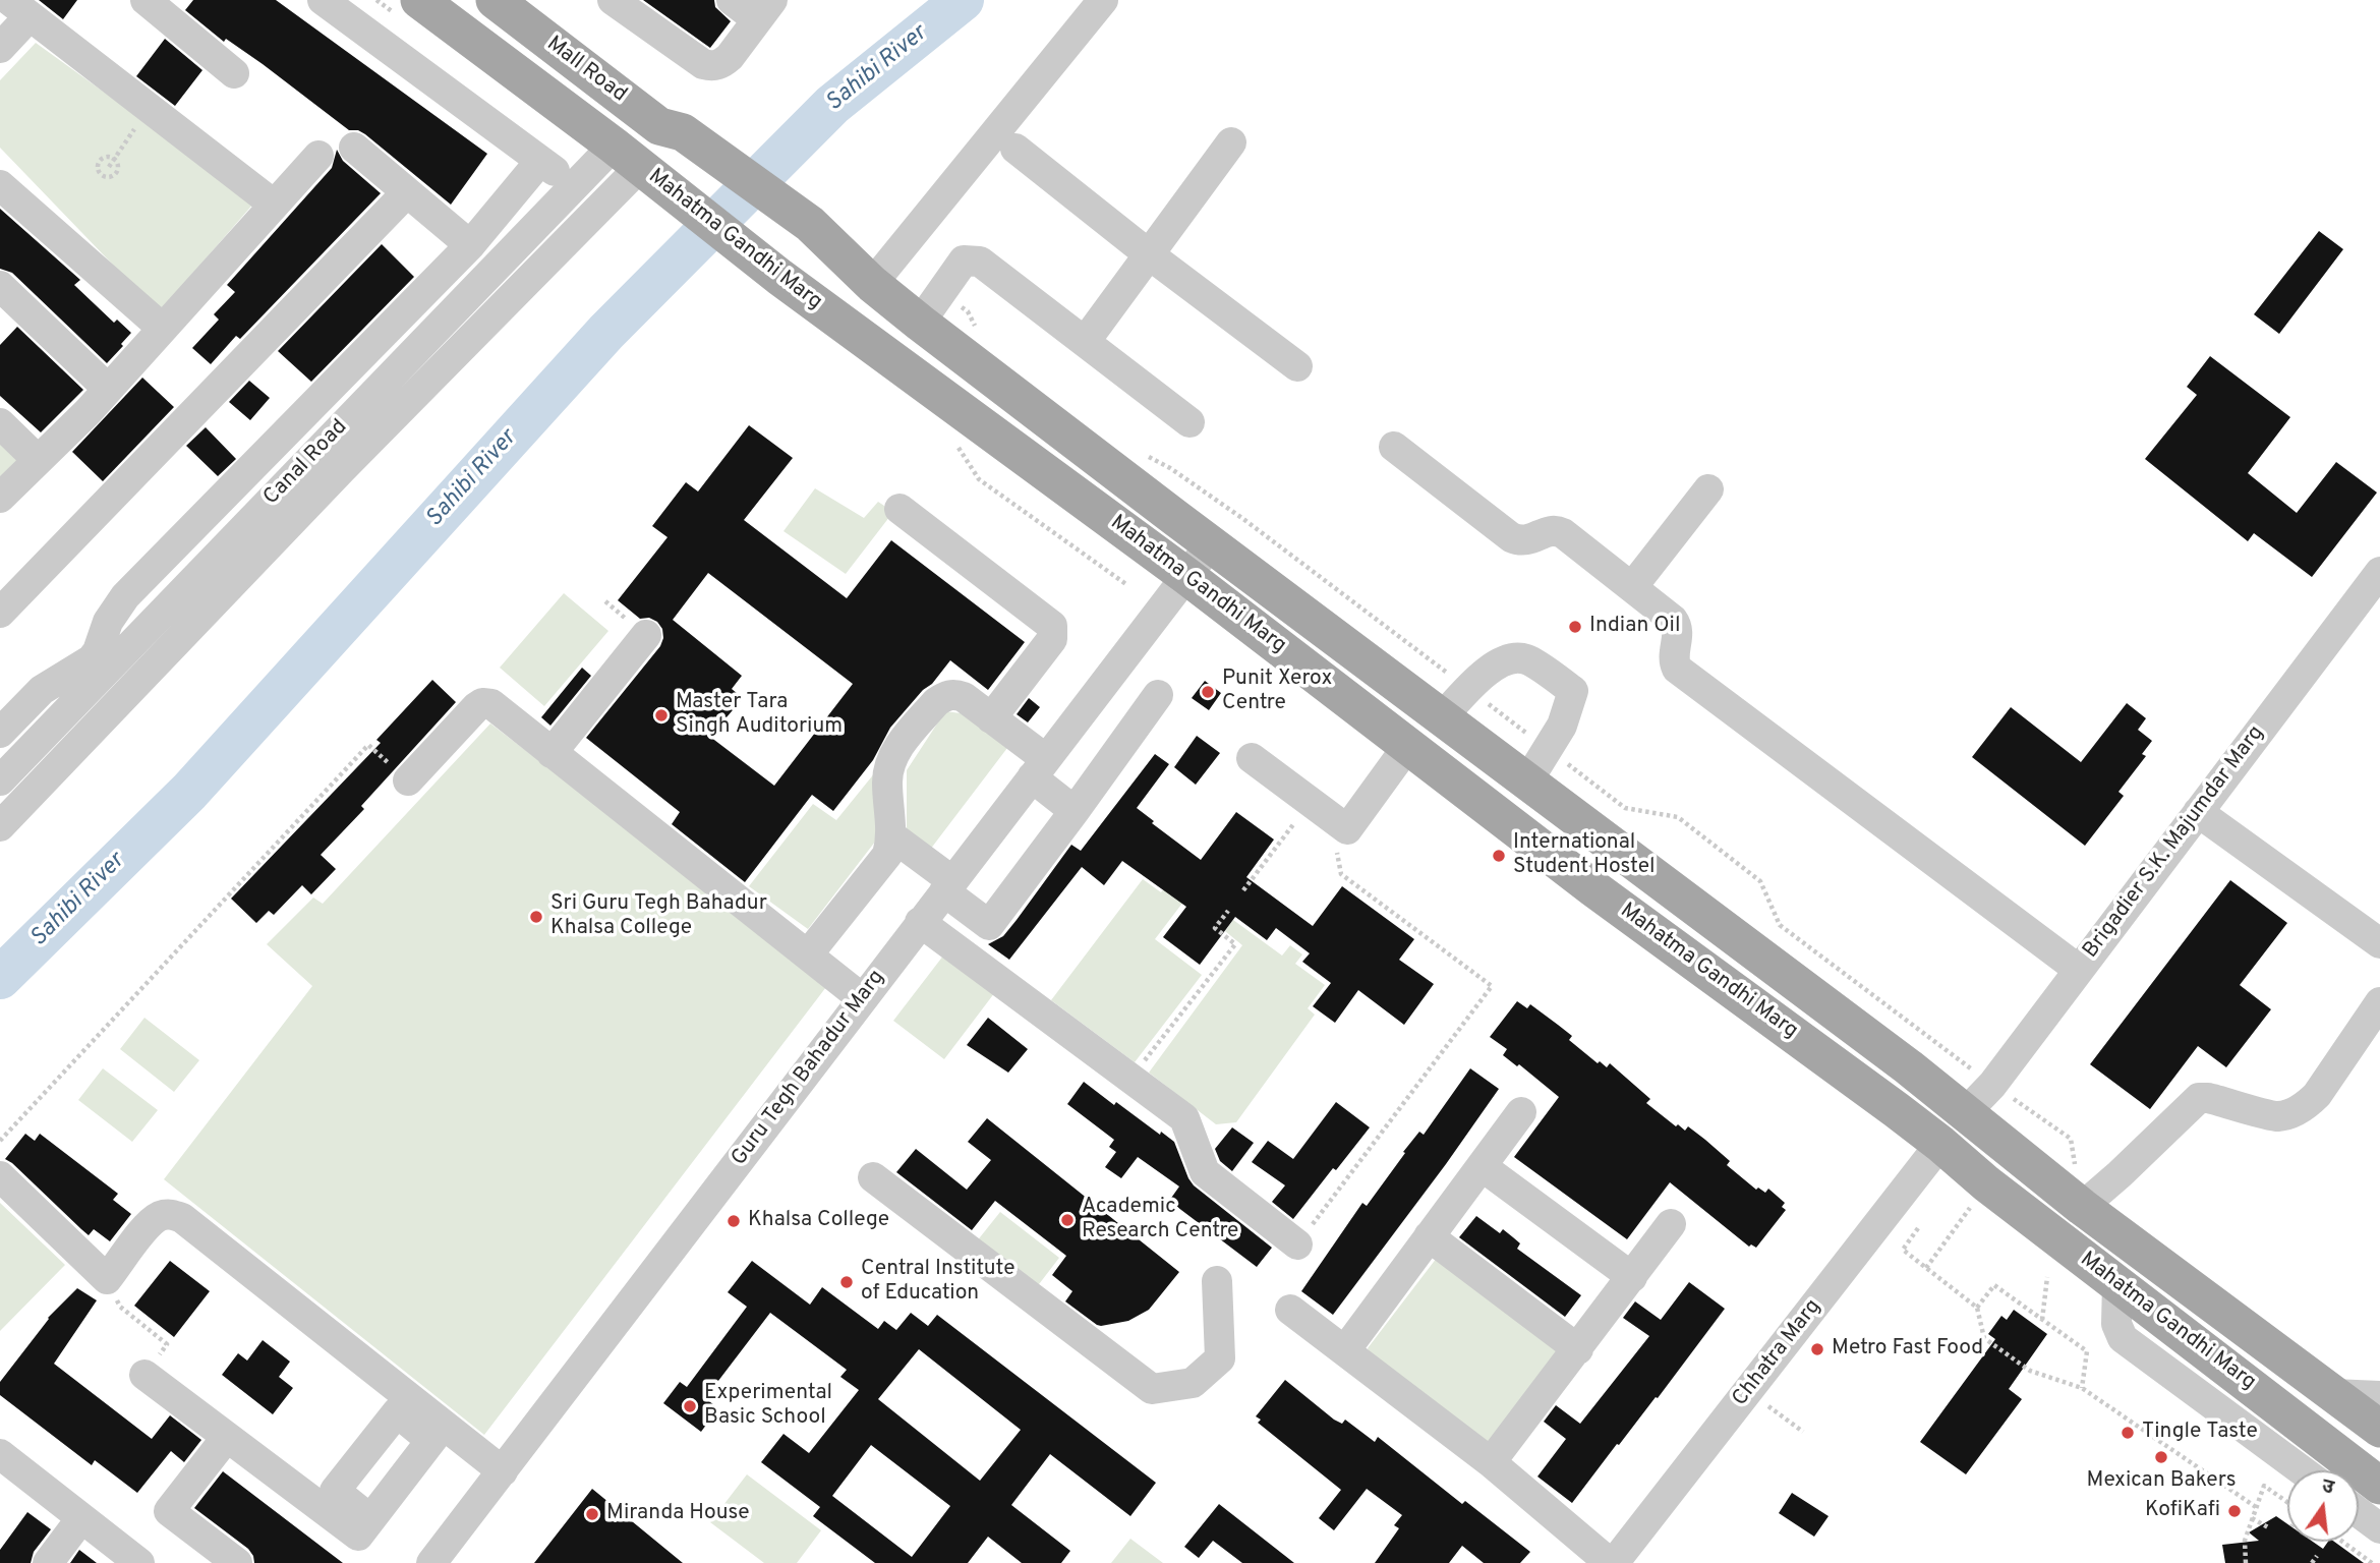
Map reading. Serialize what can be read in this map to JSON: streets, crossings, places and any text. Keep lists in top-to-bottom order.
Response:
{
  "streets": {
    "main road": ["Mall Road", "Mahatma Gandhi Marg"],
    "street": [
      "Canal Road",
      "Brigadier S.K. Majumdar Marg",
      "Guru Tegh Bahadur Marg",
      "Chhatra Marg"
    ]
  },
  "crossings": [
    ["Mall Road", "Mahatma Gandhi Marg"],
    ["Mahatma Gandhi Marg", "Canal Road"],
    ["Mahatma Gandhi Marg", "Brigadier S.K. Majumdar Marg"],
    ["Mahatma Gandhi Marg", "Guru Tegh Bahadur Marg"],
    ["Mahatma Gandhi Marg", "Chhatra Marg"]
  ],
  "water": ["Sahibi River"],
  "places": [
    "Indian Oil",
    "Punit Xerox Centre",
    "Master Tara Singh Auditorium",
    "International Student Hostel",
    "Sri Guru Tegh Bahadur Khalsa College",
    "Academic Research Centre",
    "Khalsa College",
    "Central Institute of Education",
    "Metro Fast Food",
    "Experimental Basic School",
    "Tingle Taste",
    "Mexican Bakers",
    "KofiKafi",
    "Miranda House"
  ],
  "north": "top"
}
